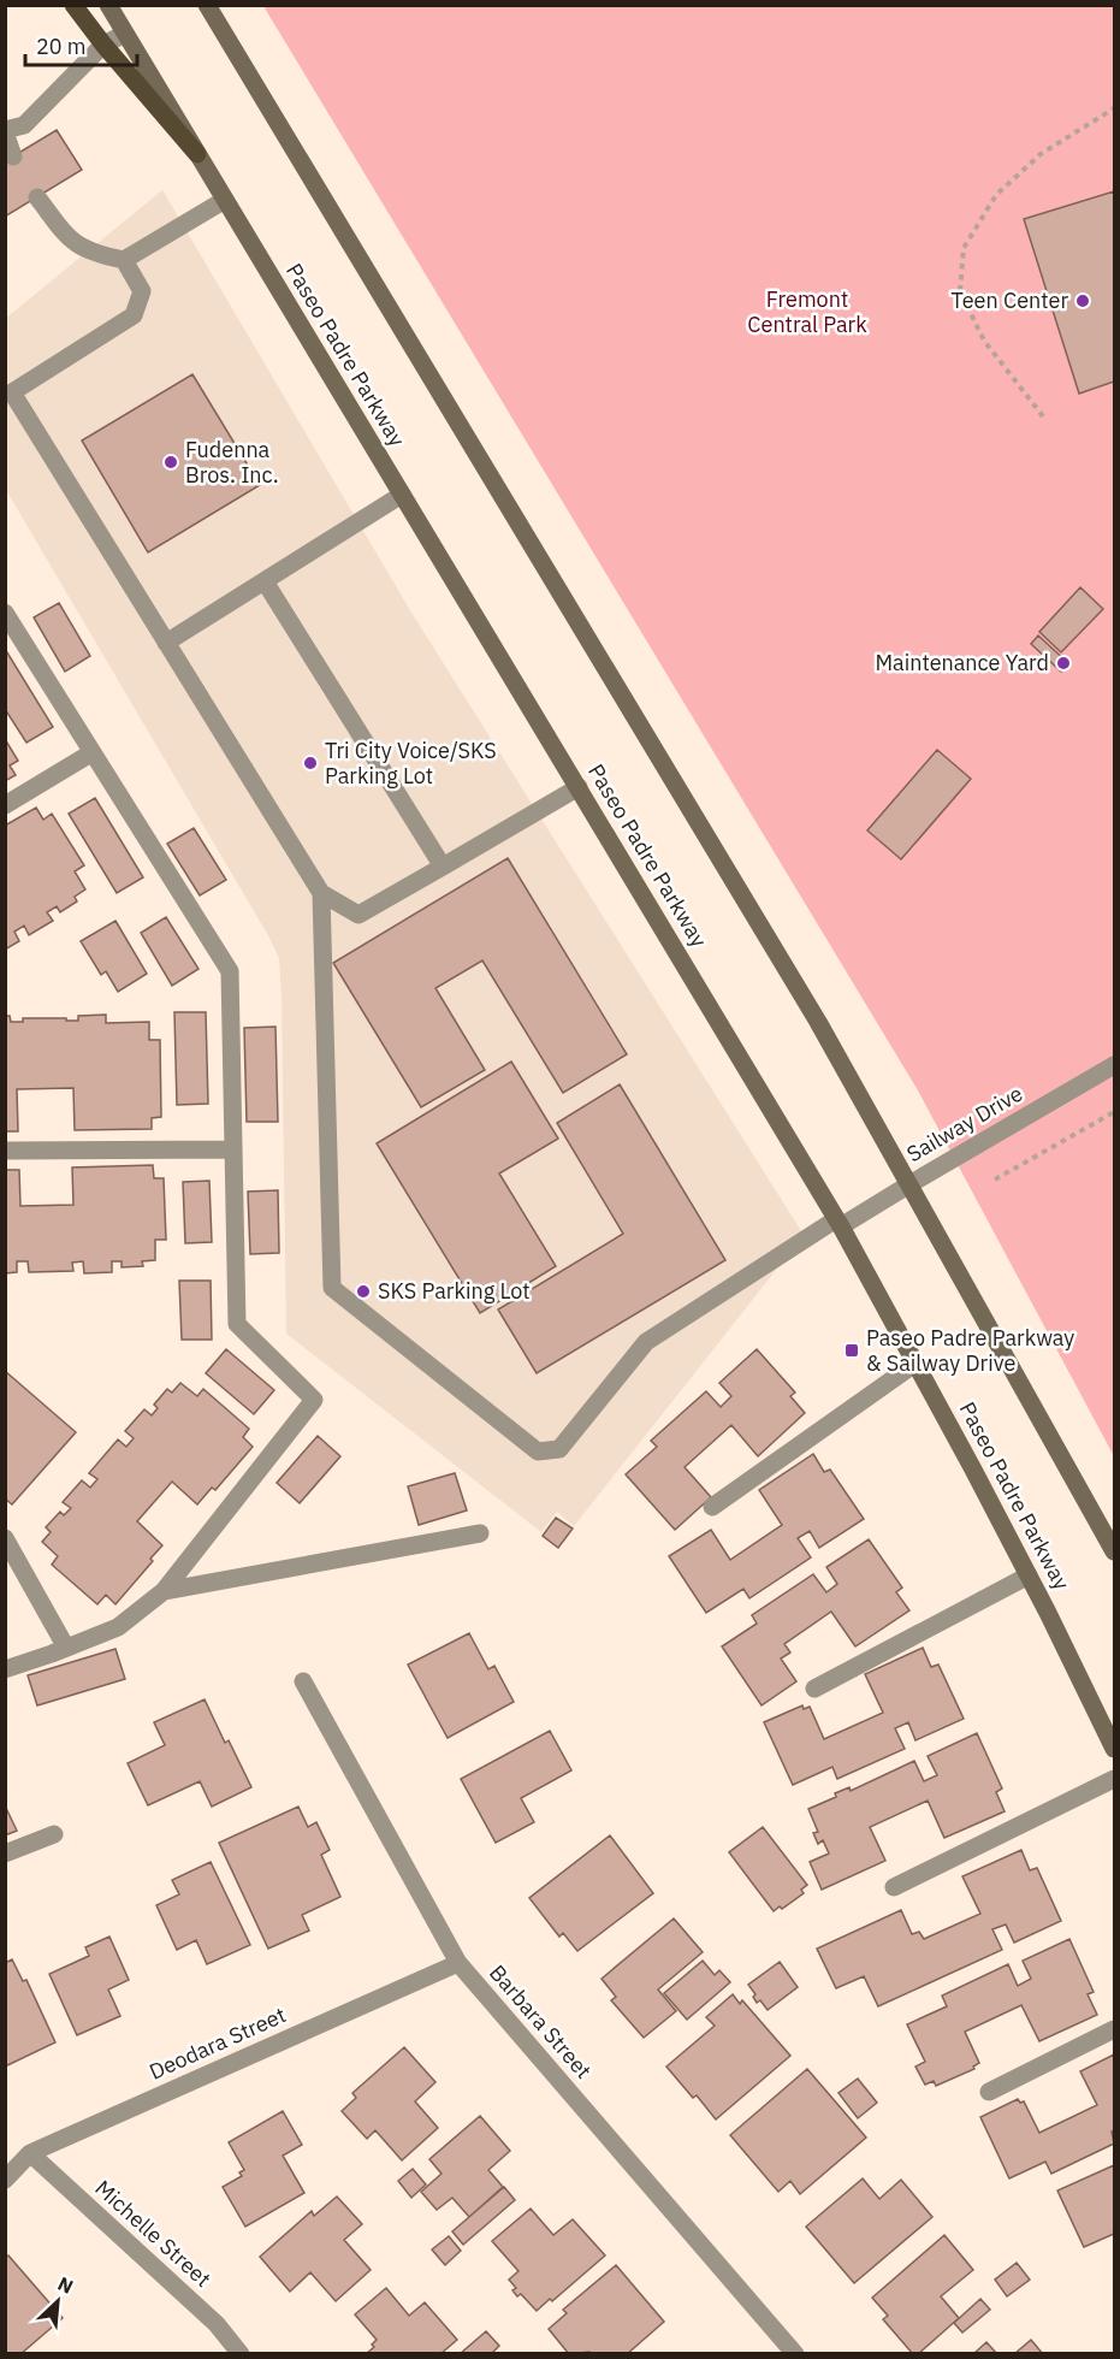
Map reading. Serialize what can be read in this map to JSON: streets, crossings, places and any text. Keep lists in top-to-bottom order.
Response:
{
  "streets": {
    "main road": ["Paseo Padre Parkway"],
    "street": [
      "Sailway Drive",
      "Barbara Street",
      "Deodara Street",
      "Michelle Street"
    ]
  },
  "crossings": [
    ["Paseo Padre Parkway", "Sailway Drive"],
    ["Barbara Street", "Deodara Street"],
    ["Deodara Street", "Michelle Street"]
  ],
  "parks": ["Fremont Central Park"],
  "places": {
    "other": [
      "Teen Center",
      "Fudenna Bros. Inc.",
      "Maintenance Yard",
      "Tri City Voice/SKS Parking Lot",
      "SKS Parking Lot"
    ],
    "transit": ["Paseo Padre Parkway & Sailway Drive"]
  },
  "scale_bar": "20 m",
  "north": "top right"
}
